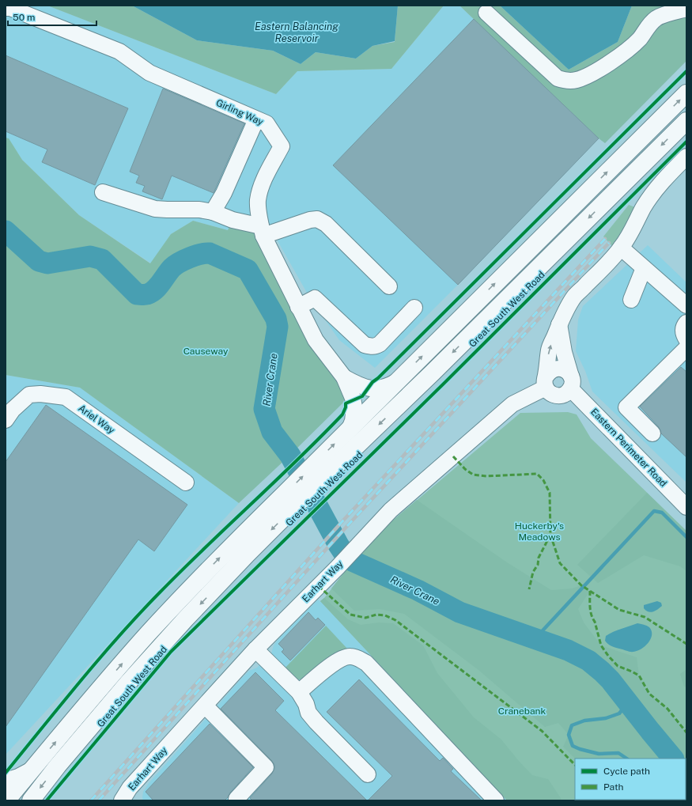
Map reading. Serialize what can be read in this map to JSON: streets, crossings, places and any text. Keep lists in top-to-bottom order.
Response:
{
  "streets": {
    "highway": ["Great South West Road"],
    "street": [
      "Girling Way",
      "Ariel Way",
      "Eastern Perimeter Road",
      "Earhart Way"
    ]
  },
  "crossings": [
    ["Girling Way", "Great South West Road"],
    ["Eastern Perimeter Road", "Earhart Way"]
  ],
  "water": ["Eastern Balancing Reservoir", "River Crane"],
  "parks": ["Causeway", "Huckerby's Meadows", "Cranebank"],
  "legend": ["Cycle path", "Path"],
  "scale_bar": "50 m"
}
